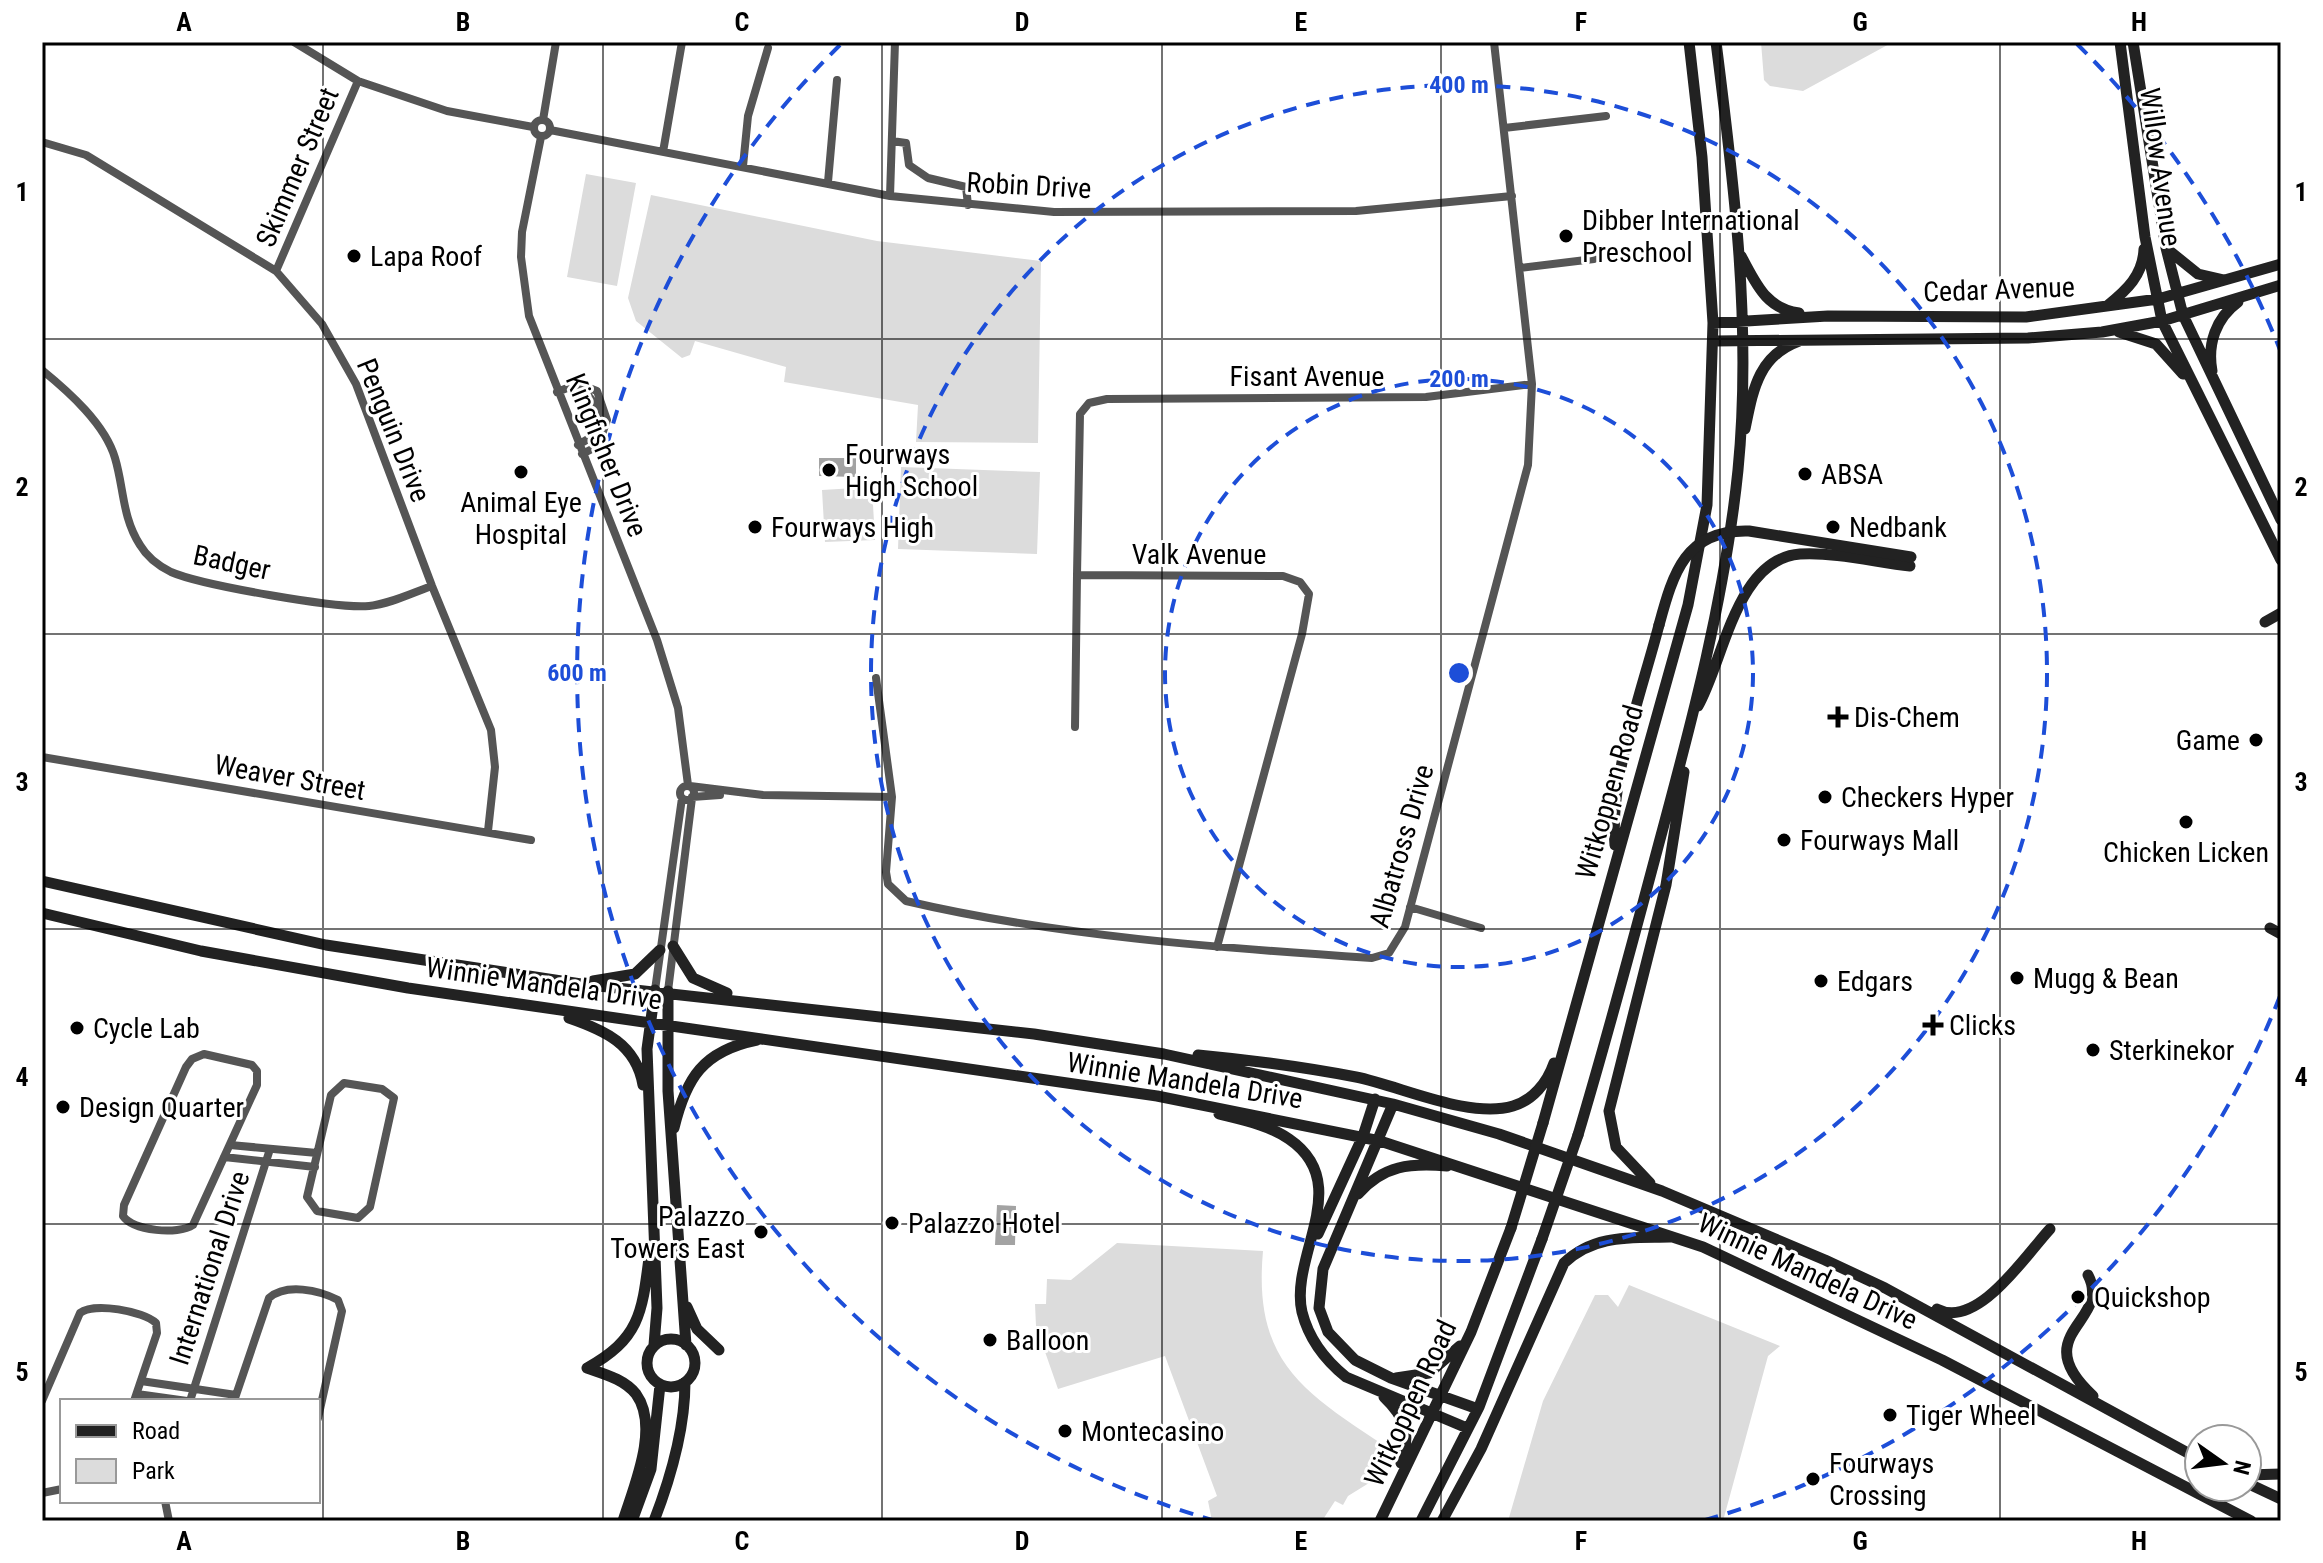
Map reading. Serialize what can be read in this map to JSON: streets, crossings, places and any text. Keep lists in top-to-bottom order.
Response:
{
  "streets": {
    "main road": [
      "Willow Avenue",
      "Cedar Avenue",
      "Witkoppen Road",
      "Winnie Mandela Drive"
    ],
    "street": [
      "Skimmer Street",
      "Robin Drive",
      "Fisant Avenue",
      "Penguin Drive",
      "Kingfisher Drive",
      "Valk Avenue",
      "Badger",
      "Weaver Street",
      "Albatross Drive",
      "International Drive"
    ]
  },
  "crossings": [
    ["Skimmer Street", "Penguin Drive"],
    ["Willow Avenue", "Cedar Avenue"],
    ["Robin Drive", "Albatross Drive"],
    ["Cedar Avenue", "Witkoppen Road"],
    ["Fisant Avenue", "Valk Avenue"],
    ["Fisant Avenue", "Albatross Drive"],
    ["Penguin Drive", "Badger"],
    ["Penguin Drive", "Weaver Street"],
    ["Valk Avenue", "Albatross Drive"]
  ],
  "places": {
    "other": [
      "Dibber International Preschool",
      "Lapa Roof",
      "Fourways High School",
      "Animal Eye Hospital",
      "ABSA",
      "Fourways High",
      "Nedbank",
      "Game",
      "Checkers Hyper",
      "Chicken Licken",
      "Fourways Mall",
      "Mugg & Bean",
      "Edgars",
      "Cycle Lab",
      "Sterkinekor",
      "Design Quarter",
      "Palazzo Hotel",
      "Palazzo Towers East",
      "Quickshop",
      "Balloon",
      "Tiger Wheel",
      "Montecasino",
      "Fourways Crossing"
    ],
    "health": ["Dis-Chem", "Clicks"]
  },
  "legend": ["Road", "Park"],
  "north": "right",
  "grid": {
    "columns": [
      "A",
      "B",
      "C",
      "D",
      "E",
      "F",
      "G",
      "H"
    ],
    "rows": [
      "1",
      "2",
      "3",
      "4",
      "5"
    ]
  },
  "rings": ["400 m", "200 m", "600 m"]
}
